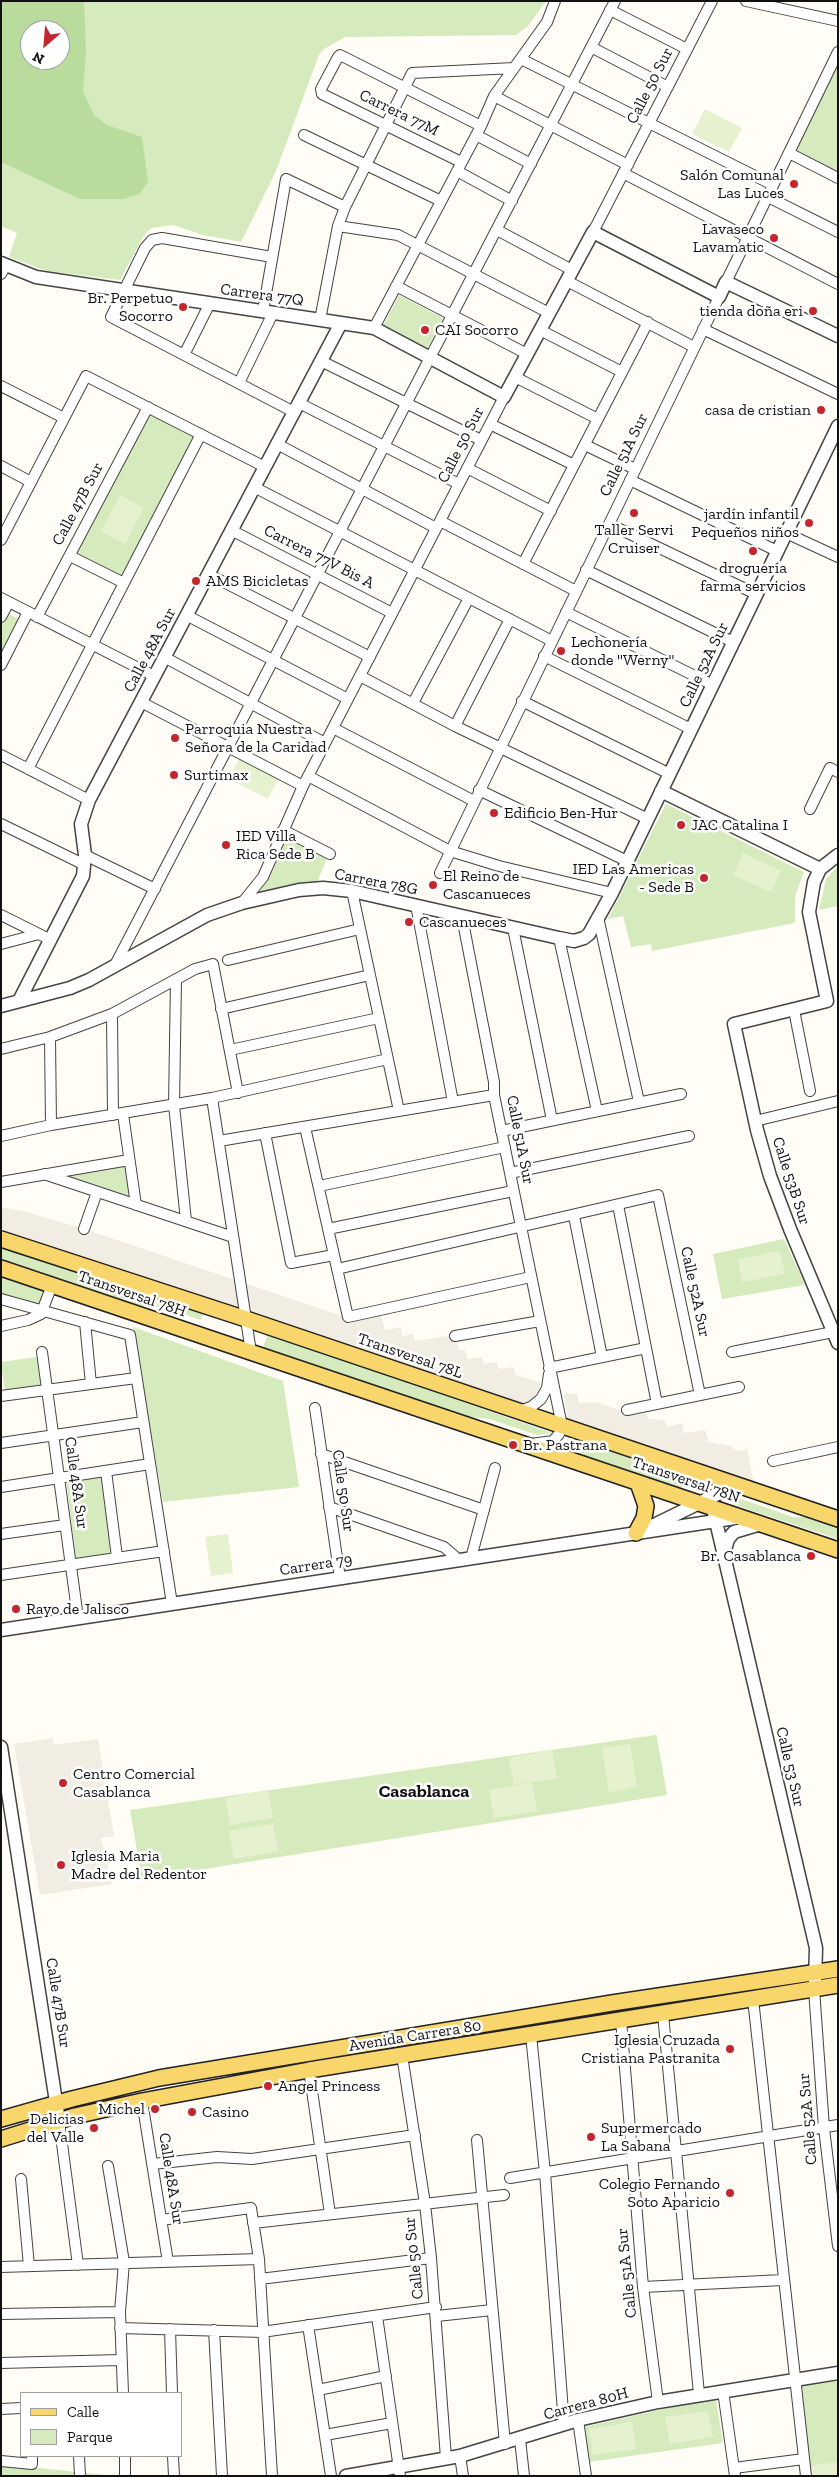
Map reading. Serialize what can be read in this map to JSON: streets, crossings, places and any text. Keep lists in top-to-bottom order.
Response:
{
  "streets": {
    "main road": [
      "Transversal 78H",
      "Transversal 78L",
      "Transversal 78N",
      "Avenida Carrera 80"
    ],
    "street": [
      "Calle 50 Sur",
      "Carrera 77M",
      "Carrera 77Q",
      "Calle 51A Sur",
      "Calle 47B Sur",
      "Carrera 77V Bis A",
      "Calle 48A Sur",
      "Calle 52A Sur",
      "Carrera 78G",
      "Calle 53B Sur",
      "Carrera 79",
      "Calle 53 Sur",
      "Carrera 80H"
    ]
  },
  "crossings": [
    ["Calle 50 Sur", "Carrera 77Q"],
    ["Calle 50 Sur", "Carrera 77V Bis A"],
    ["Calle 50 Sur", "Carrera 78G"],
    ["Calle 50 Sur", "Carrera 79"],
    ["Calle 50 Sur", "Avenida Carrera 80"],
    ["Calle 50 Sur", "Carrera 80H"],
    ["Carrera 77Q", "Calle 48A Sur"],
    ["Calle 51A Sur", "Carrera 78G"],
    ["Calle 51A Sur", "Transversal 78L"],
    ["Calle 51A Sur", "Transversal 78N"],
    ["Calle 51A Sur", "Avenida Carrera 80"],
    ["Calle 51A Sur", "Carrera 80H"],
    ["Calle 47B Sur", "Avenida Carrera 80"],
    ["Carrera 77V Bis A", "Calle 48A Sur"],
    ["Calle 48A Sur", "Carrera 78G"],
    ["Calle 48A Sur", "Carrera 79"],
    ["Calle 48A Sur", "Avenida Carrera 80"],
    ["Calle 52A Sur", "Carrera 78G"],
    ["Calle 52A Sur", "Calle 53 Sur"],
    ["Calle 52A Sur", "Avenida Carrera 80"],
    ["Transversal 78H", "Transversal 78L"],
    ["Transversal 78L", "Transversal 78N"],
    ["Transversal 78N", "Carrera 79"],
    ["Transversal 78N", "Calle 53 Sur"],
    ["Carrera 79", "Calle 53 Sur"],
    ["Calle 53 Sur", "Avenida Carrera 80"]
  ],
  "districts": ["Casablanca"],
  "places": [
    "Salón Comunal Las Luces",
    "Lavaseco Lavamatic",
    "Br. Perpetuo Socorro",
    "tienda doña eri",
    "CAI Socorro",
    "casa de cristian",
    "Taller Servi Cruiser",
    "jardín infantil Pequeños niños",
    "droguería farma servicios",
    "AMS Bicicletas",
    "Lechonería donde \"Werny\"",
    "Parroquia Nuestra Señora de la Caridad",
    "Surtimax",
    "Edificio Ben-Hur",
    "JAC Catalina I",
    "IED Villa Rica Sede B",
    "IED Las Americas - Sede B",
    "El Reino de Cascanueces",
    "Cascanueces",
    "Br. Pastrana",
    "Br. Casablanca",
    "Rayo de Jalisco",
    "Centro Comercial Casablanca",
    "Iglesia Maria Madre del Redentor",
    "Iglesia Cruzada Cristiana Pastranita",
    "Angel Princess",
    "Michel",
    "Casino",
    "Delicias del Valle",
    "Supermercado La Sabana",
    "Colegio Fernando Soto Aparicio"
  ],
  "legend": ["Calle", "Parque"],
  "north": "bottom left"
}
